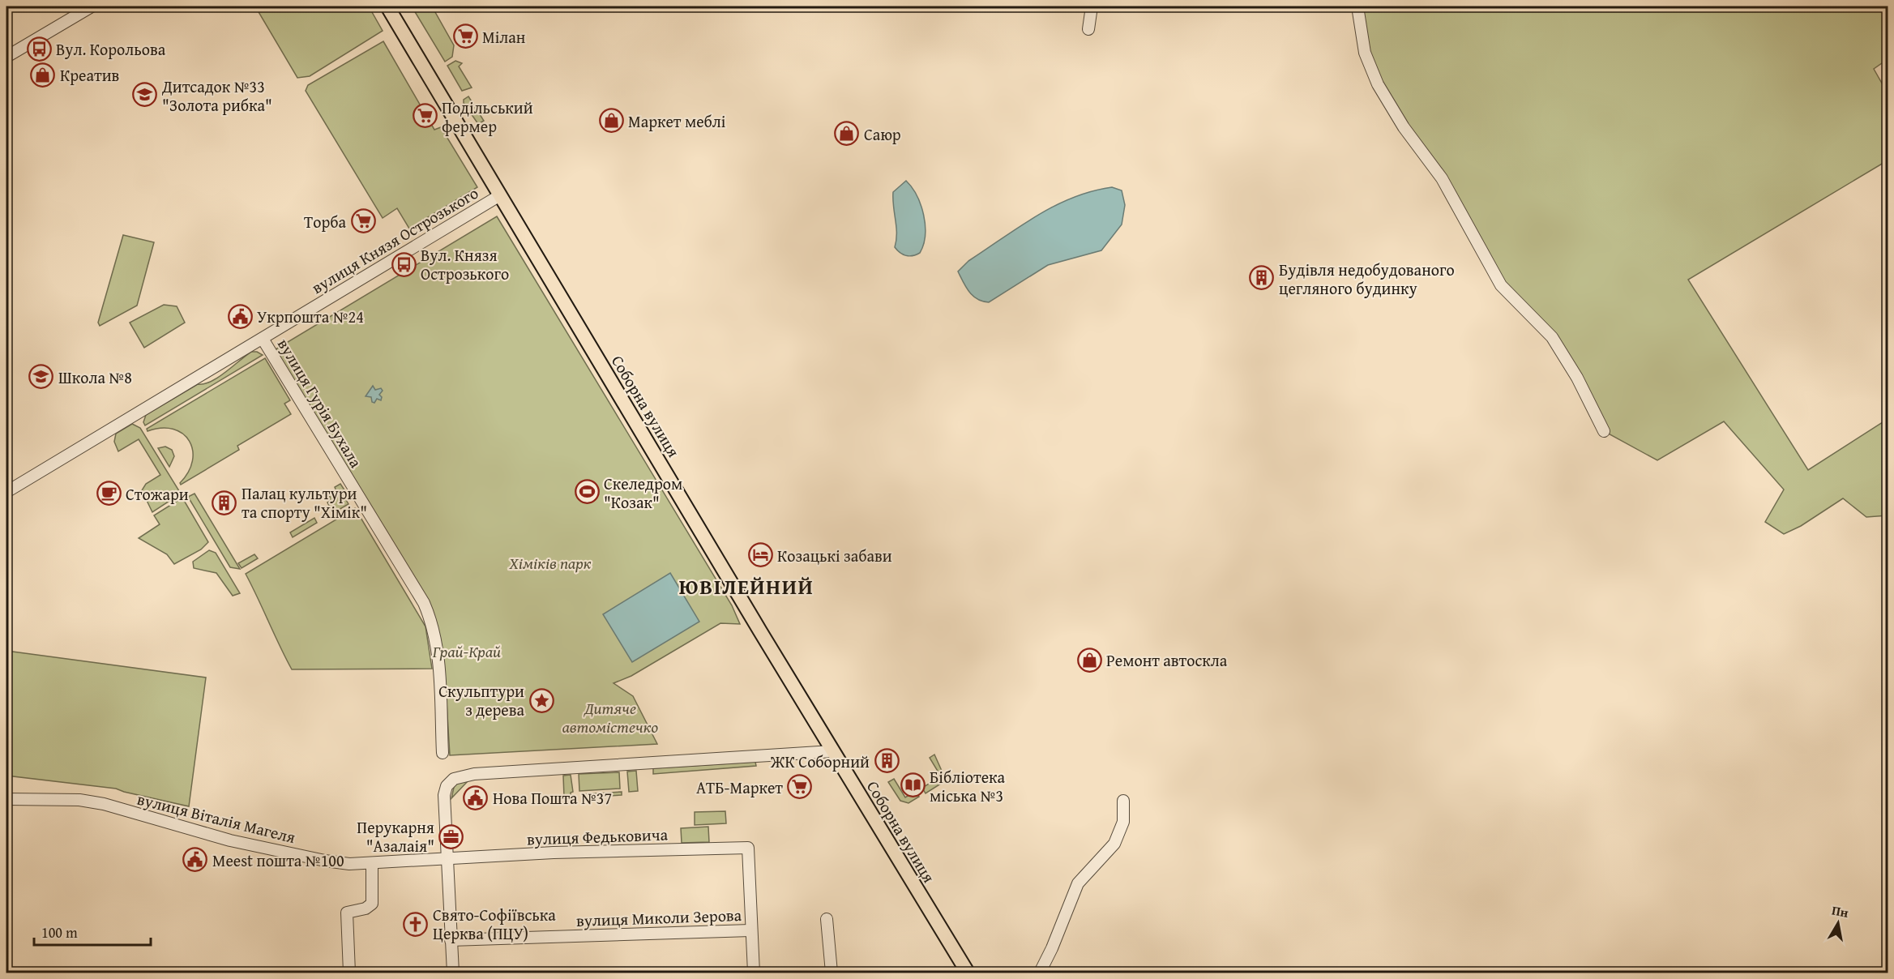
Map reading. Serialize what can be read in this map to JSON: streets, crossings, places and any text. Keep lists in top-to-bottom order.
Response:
{
  "streets": {
    "main road": ["Соборна вулиця"],
    "street": [
      "вулиця Князя Острозького",
      "вулиця Гурія Бухала",
      "вулиця Віталія Магеля",
      "вулиця Федьковича",
      "вулиця Миколи Зерова"
    ]
  },
  "crossings": [
    ["вулиця Князя Острозького", "вулиця Гурія Бухала"],
    ["вулиця Князя Острозького", "Соборна вулиця"],
    ["вулиця Віталія Магеля", "вулиця Федьковича"],
    ["вулиця Федьковича", "вулиця Миколи Зерова"]
  ],
  "districts": ["ЮВІЛЕЙНИЙ"],
  "parks": ["Хіміків парк", "Грай-Край", "Дитяче автомістечко"],
  "places": {
    "supermarket": [
      "Мілан",
      "Подільський фермер",
      "Торба",
      "АТБ-Маркет"
    ],
    "bus stop": ["Вул. Корольова", "Вул. Князя Острозького"],
    "shop": [
      "Креатив",
      "Маркет меблі",
      "Саюр",
      "Ремонт автоскла"
    ],
    "school or university": ["Дитсадок №33 \"Золота рибка\"", "Школа №8"],
    "building": ["Будівля недобудованого цегляного будинку", "Палац культури та спорту \"Хімік\"", "ЖК Соборний"],
    "public building": ["Укрпошта №24", "Нова Пошта №37", "Meest пошта №100"],
    "sports": ["Скеледром \"Козак\""],
    "cafe": ["Стожари"],
    "hotel": ["Козацькі забави"],
    "place": ["Скульптури з дерева"],
    "library": ["Бібліотека міська №3"],
    "office": ["Перукарня \"Азалаія\""],
    "church": ["Свято-Софіївська Церква (ПЦУ)"]
  },
  "scale_bar": "100 m",
  "north": "top"
}
